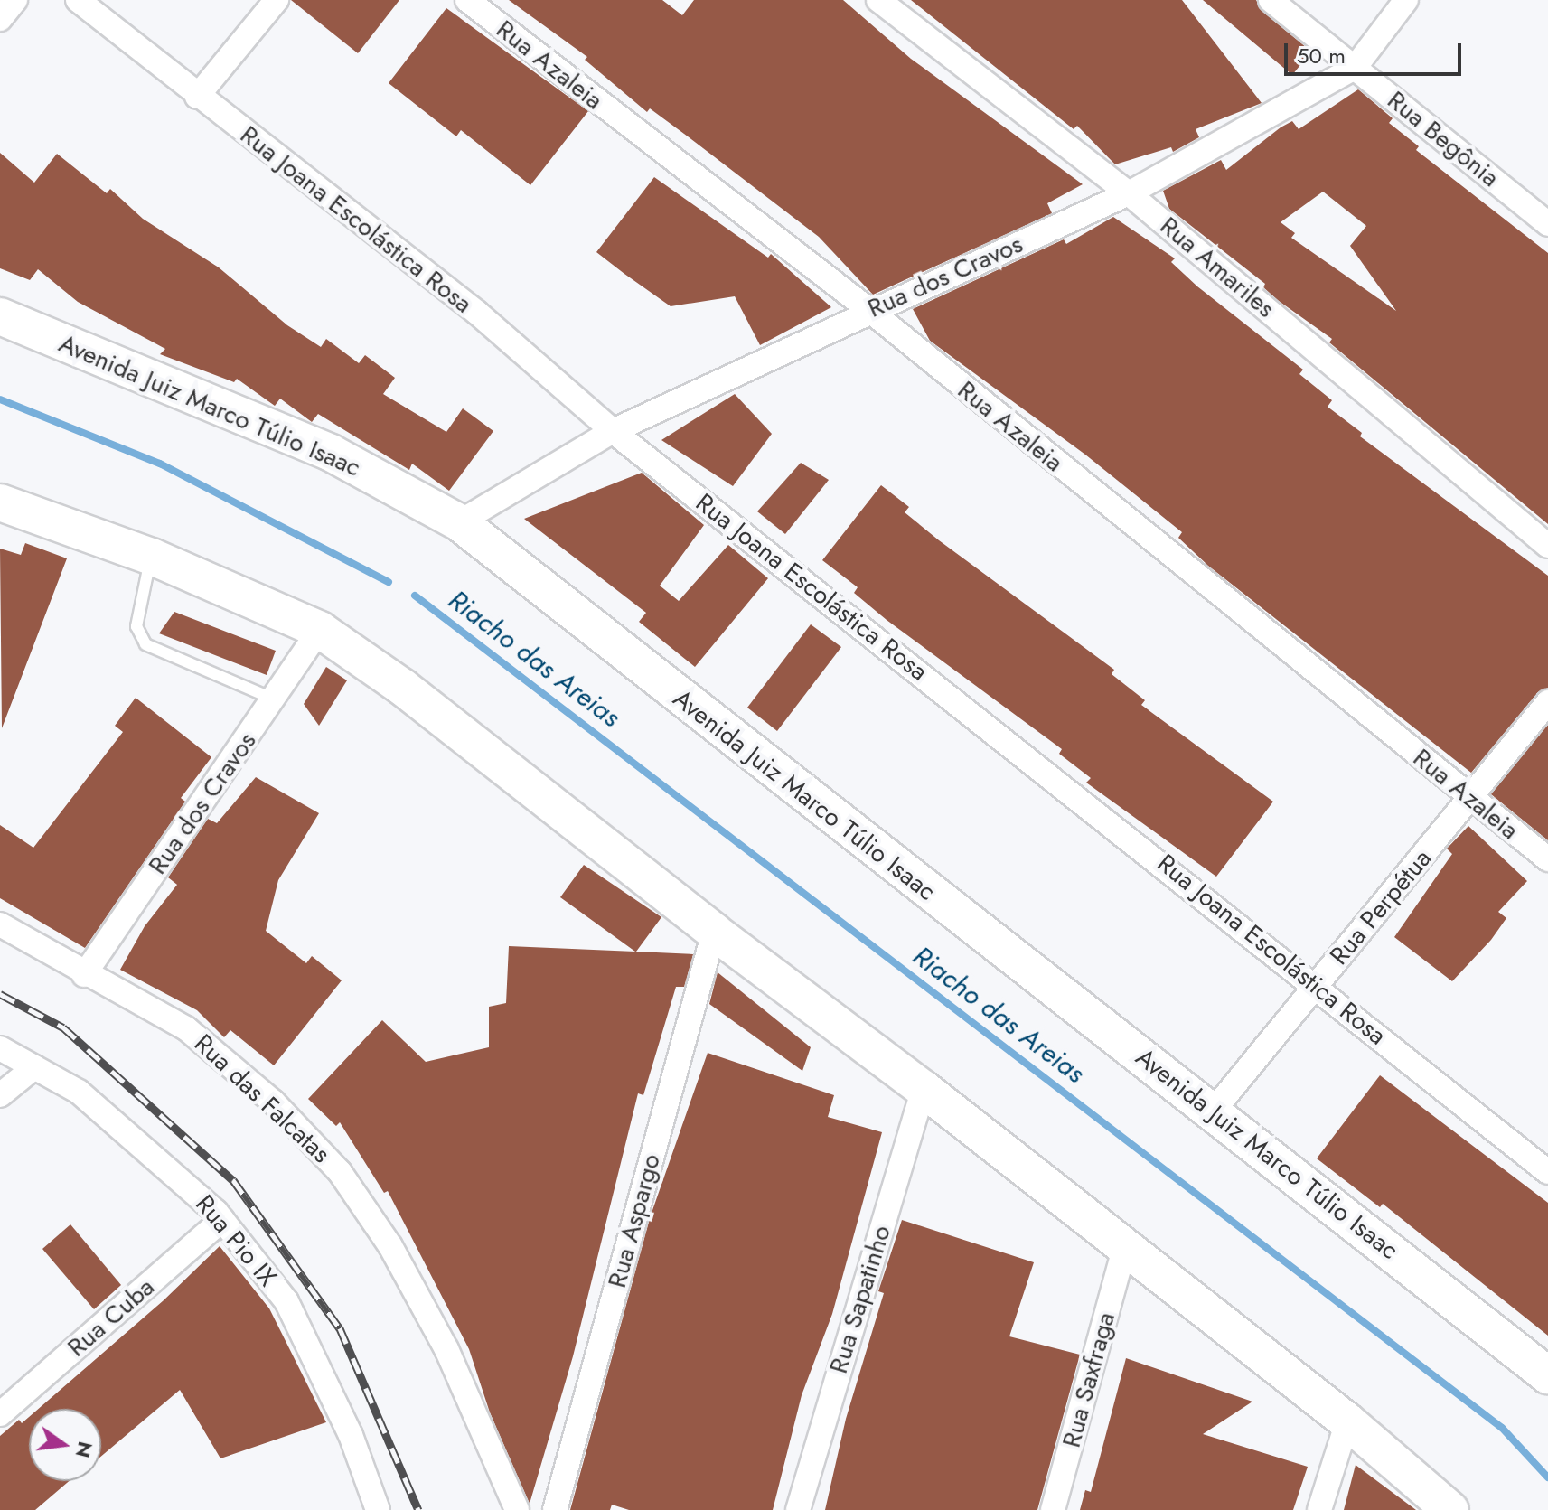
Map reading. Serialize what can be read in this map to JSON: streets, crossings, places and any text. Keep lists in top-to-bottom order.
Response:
{
  "streets": {
    "main road": ["Avenida Juiz Marco Túlio Isaac"],
    "street": [
      "Rua Azaleia",
      "Rua Begônia",
      "Rua Joana Escolástica Rosa",
      "Rua Amariles",
      "Rua dos Cravos",
      "Rua Perpétua",
      "Rua das Falcatas",
      "Rua Aspargo",
      "Rua Pio IX",
      "Rua Sapatinho",
      "Rua Cuba",
      "Rua Saxfraga"
    ]
  },
  "crossings": [
    ["Rua Azaleia", "Rua dos Cravos"],
    ["Rua Azaleia", "Rua Perpétua"],
    ["Rua Begônia", "Rua dos Cravos"],
    ["Rua Joana Escolástica Rosa", "Rua dos Cravos"],
    ["Rua Joana Escolástica Rosa", "Rua Perpétua"],
    ["Rua Amariles", "Rua dos Cravos"],
    ["Rua dos Cravos", "Avenida Juiz Marco Túlio Isaac"],
    ["Rua dos Cravos", "Rua das Falcatas"],
    ["Avenida Juiz Marco Túlio Isaac", "Rua Perpétua"],
    ["Rua Pio IX", "Rua Cuba"]
  ],
  "water": ["Riacho das Areias"],
  "scale_bar": "50 m",
  "north": "right"
}
